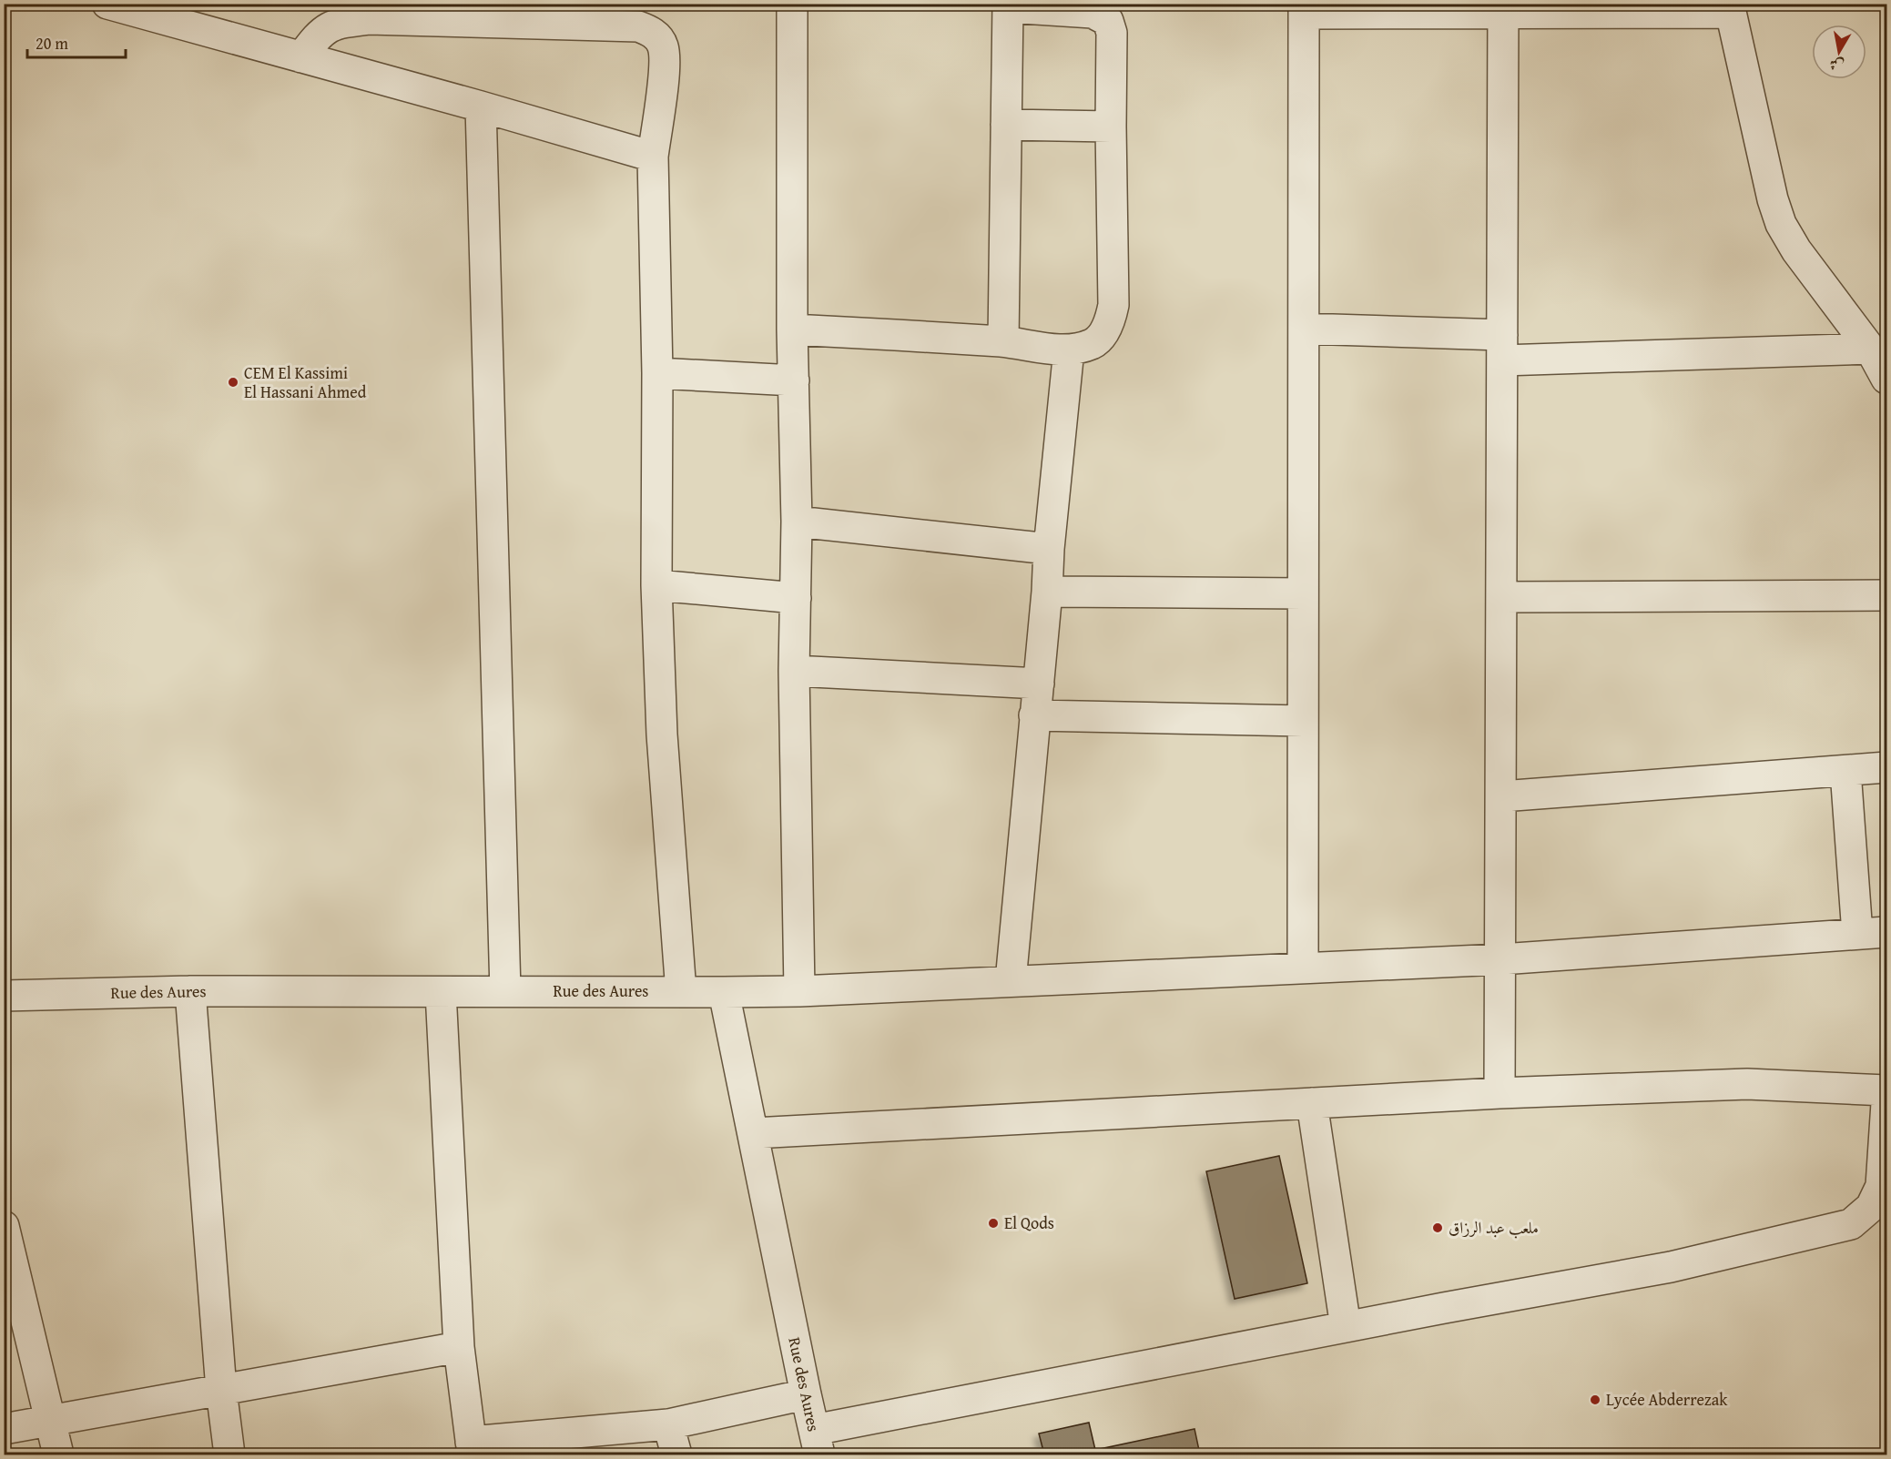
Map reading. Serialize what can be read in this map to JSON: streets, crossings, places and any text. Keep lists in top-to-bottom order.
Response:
{
  "streets": {
    "street": ["Rue des Aures"]
  },
  "places": [
    "CEM El Kassimi El Hassani Ahmed",
    "El Qods",
    "ملعب عبد الرزاق",
    "Lycée Abderrezak"
  ],
  "scale_bar": "20 m",
  "north": "bottom"
}
